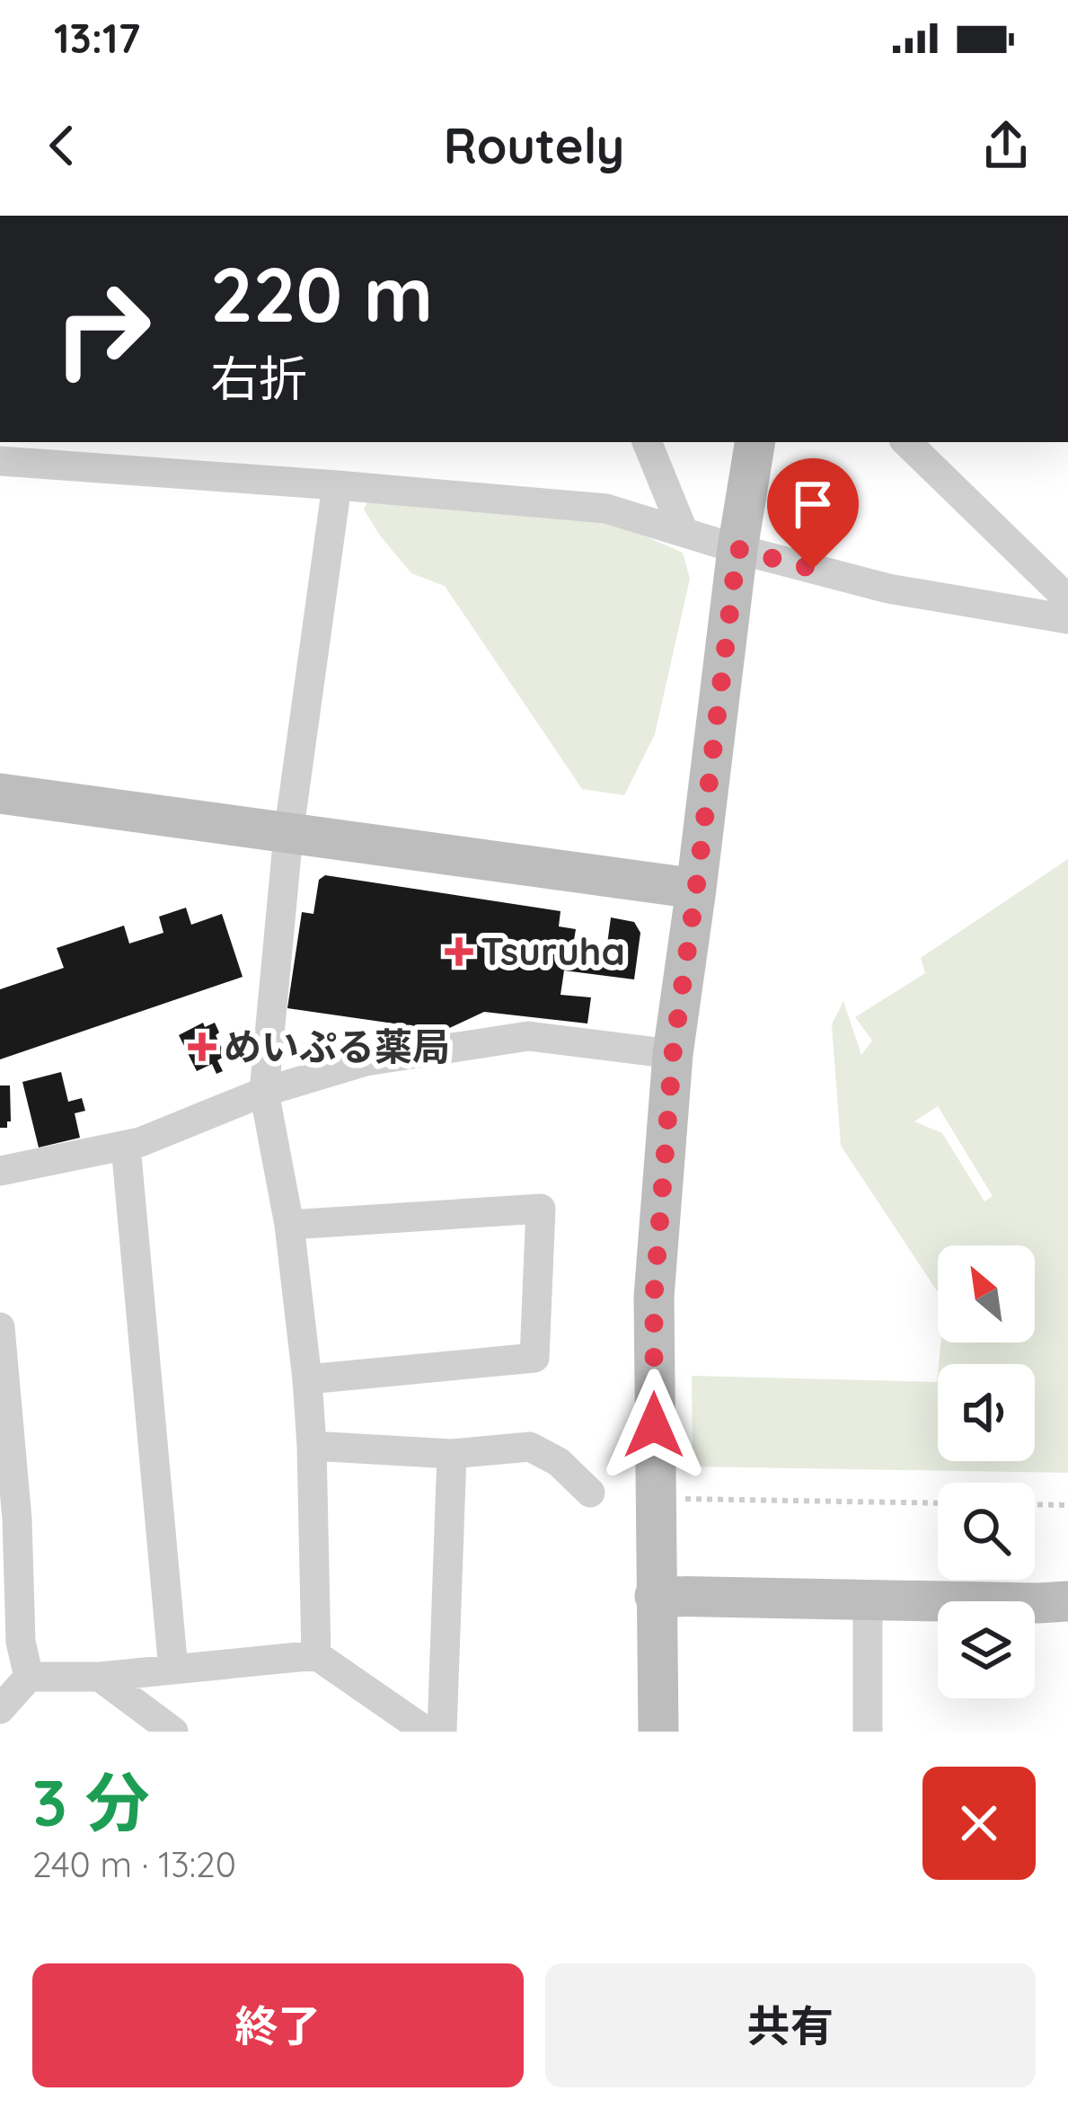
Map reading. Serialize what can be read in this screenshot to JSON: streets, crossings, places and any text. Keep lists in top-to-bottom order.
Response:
{
  "places": {
    "health": ["Tsuruha", "めいぷる薬局"]
  },
  "north": "top left",
  "page": {
    "status": "13:17",
    "header": "Routely",
    "turn": ["220 m", "右折"],
    "heading": ["3 分", "240 m · 13:20"],
    "buttons": ["終了", "共有"]
  }
}
